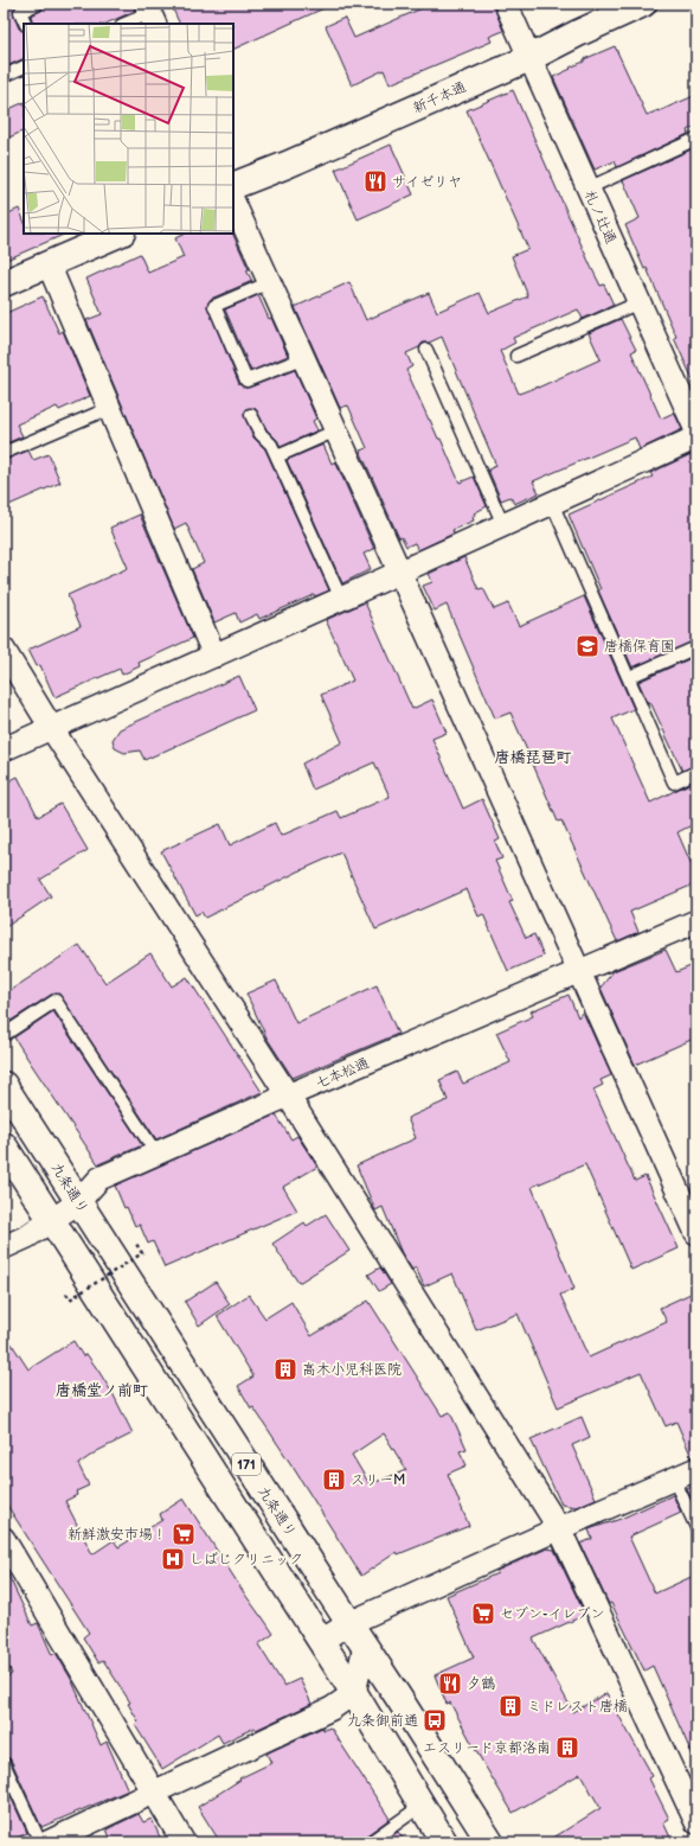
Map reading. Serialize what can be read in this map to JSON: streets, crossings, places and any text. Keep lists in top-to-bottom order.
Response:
{
  "streets": {
    "main road": ["新千本通", "九条通り", "171"],
    "street": ["札ノ辻通", "七本松通"]
  },
  "crossings": [
    ["新千本通", "札ノ辻通"],
    ["七本松通", "九条通り"],
    ["七本松通", "171"]
  ],
  "districts": ["唐橋琵琶町", "唐橋堂ノ前町"],
  "places": {
    "restaurant": ["サイゼリヤ", "夕鶴"],
    "school or university": ["唐橋保育園"],
    "building": [
      "高木小児科医院",
      "スリーM",
      "ミドレスト唐橋",
      "エスリード京都洛南"
    ],
    "supermarket": ["新鮮激安市場！", "セブン-イレブン"],
    "hospital": ["しばじクリニック"],
    "bus stop": ["九条御前通"]
  }
}
